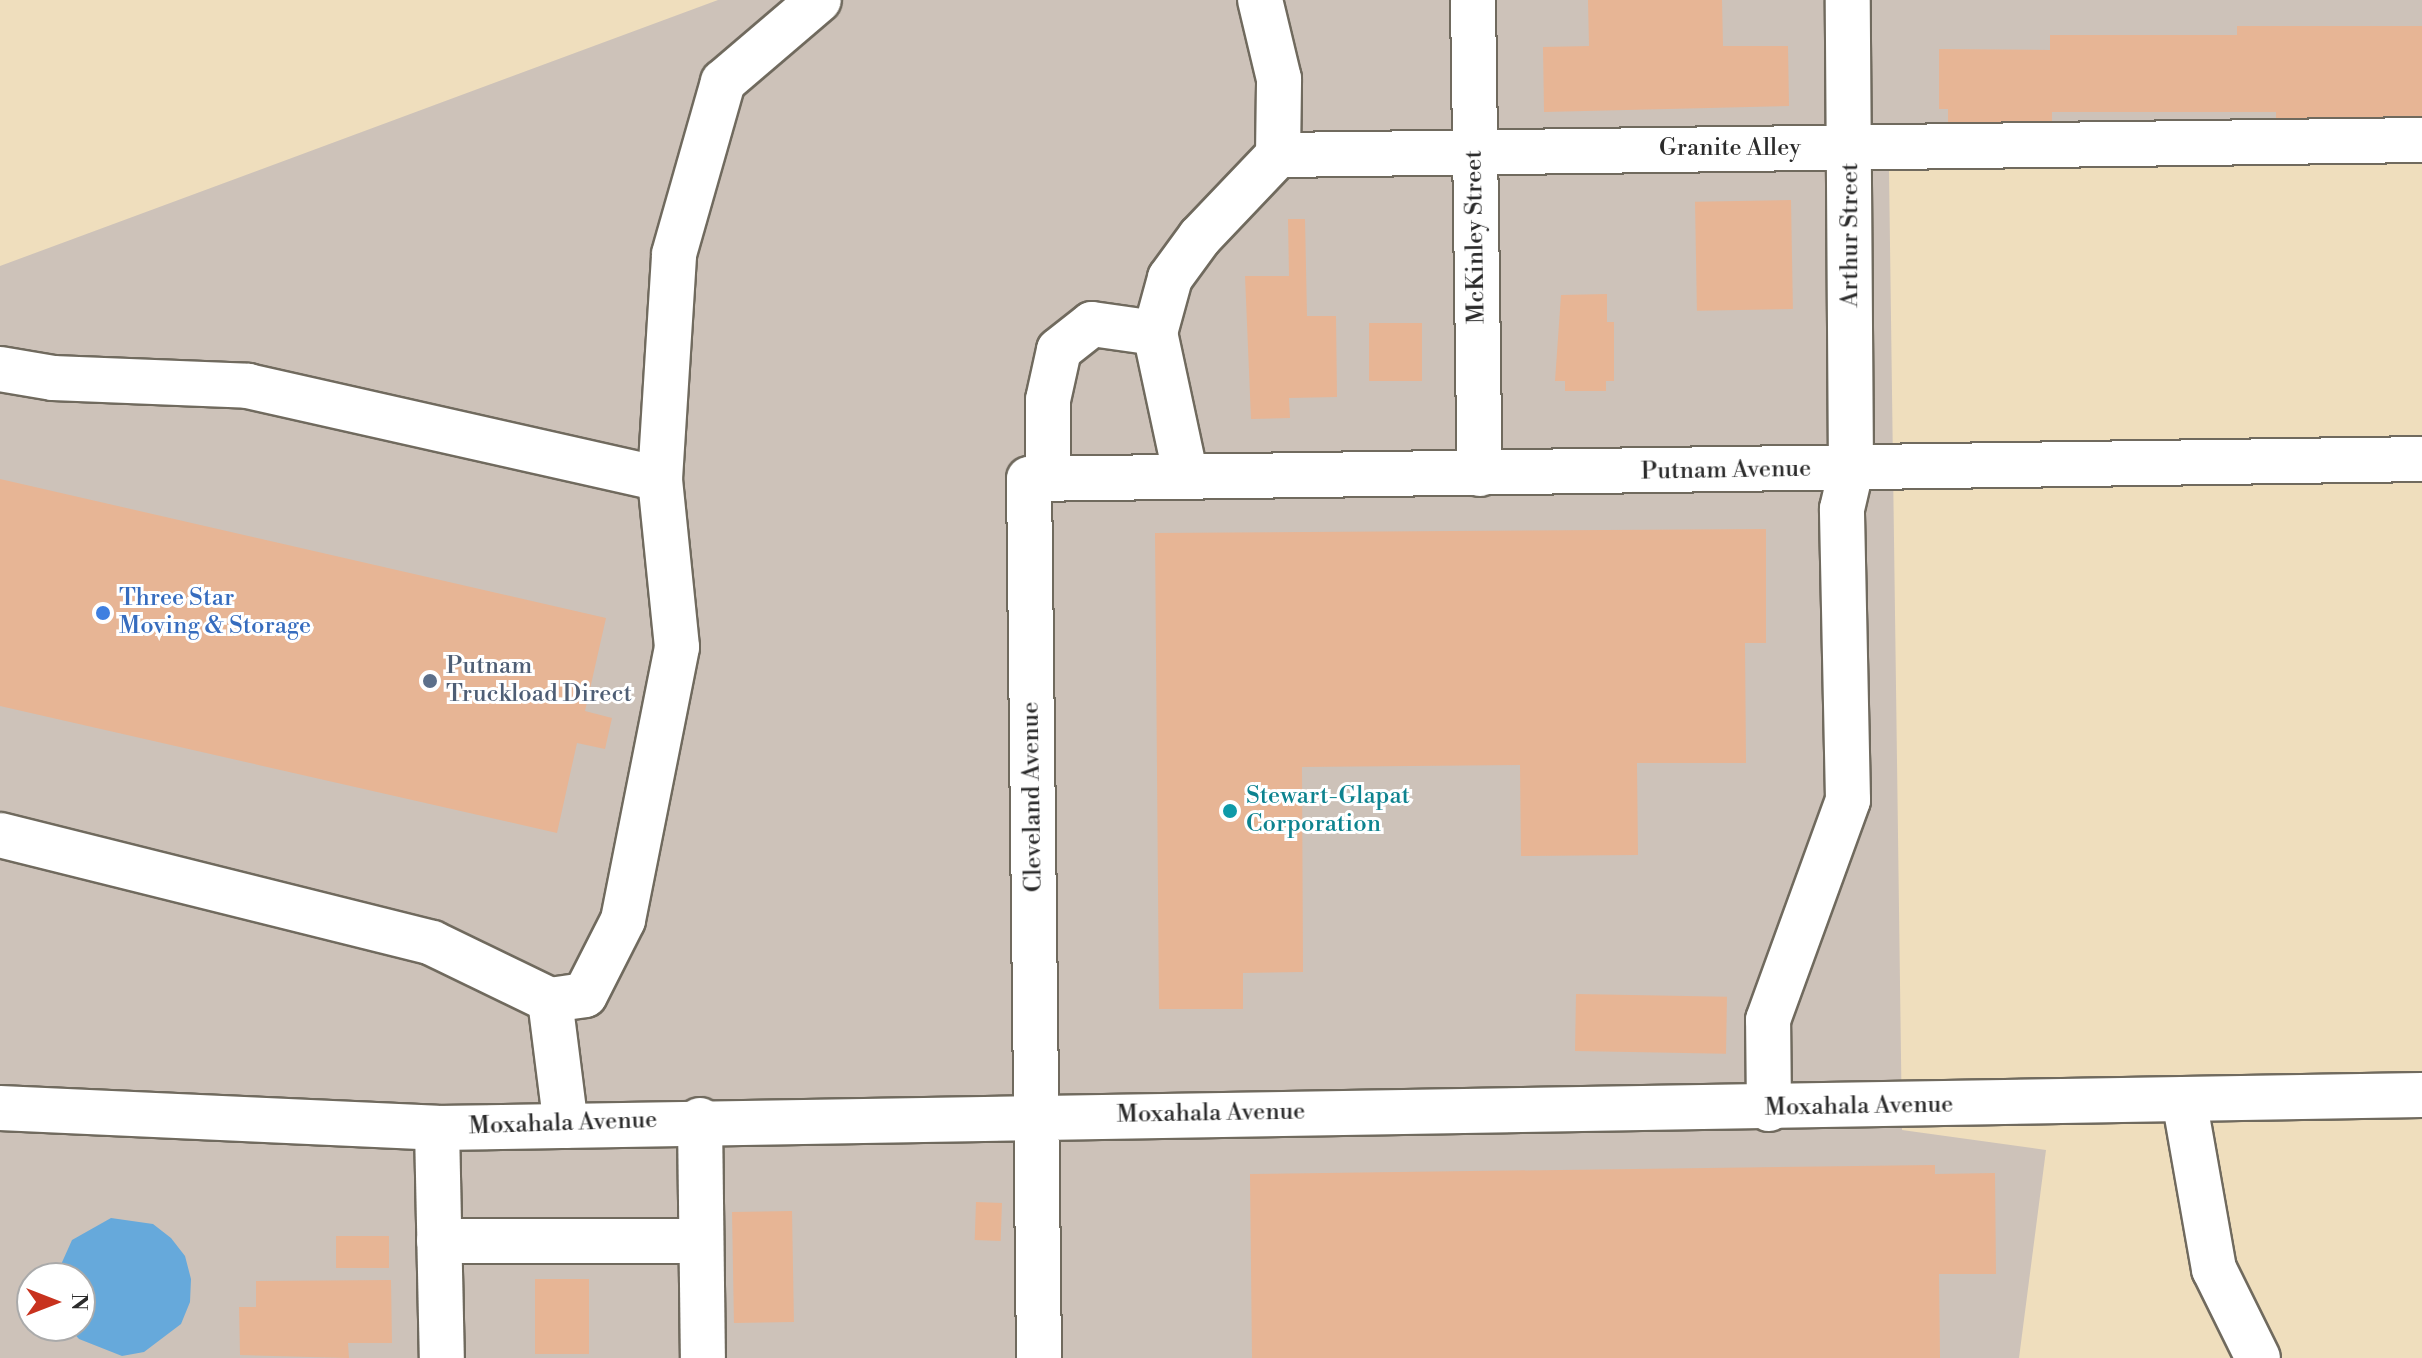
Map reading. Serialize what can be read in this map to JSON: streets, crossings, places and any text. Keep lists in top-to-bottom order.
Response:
{
  "streets": {
    "street": [
      "Granite Alley",
      "Arthur Street",
      "McKinley Street",
      "Putnam Avenue",
      "Cleveland Avenue",
      "Moxahala Avenue"
    ]
  },
  "crossings": [
    ["Granite Alley", "Arthur Street"],
    ["Granite Alley", "McKinley Street"],
    ["Arthur Street", "Putnam Avenue"],
    ["Arthur Street", "Moxahala Avenue"],
    ["McKinley Street", "Putnam Avenue"],
    ["Putnam Avenue", "Cleveland Avenue"],
    ["Cleveland Avenue", "Moxahala Avenue"]
  ],
  "places": ["Three Star Moving & Storage", "Putnam Truckload Direct", "Stewart-Glapat Corporation"],
  "north": "right"
}
